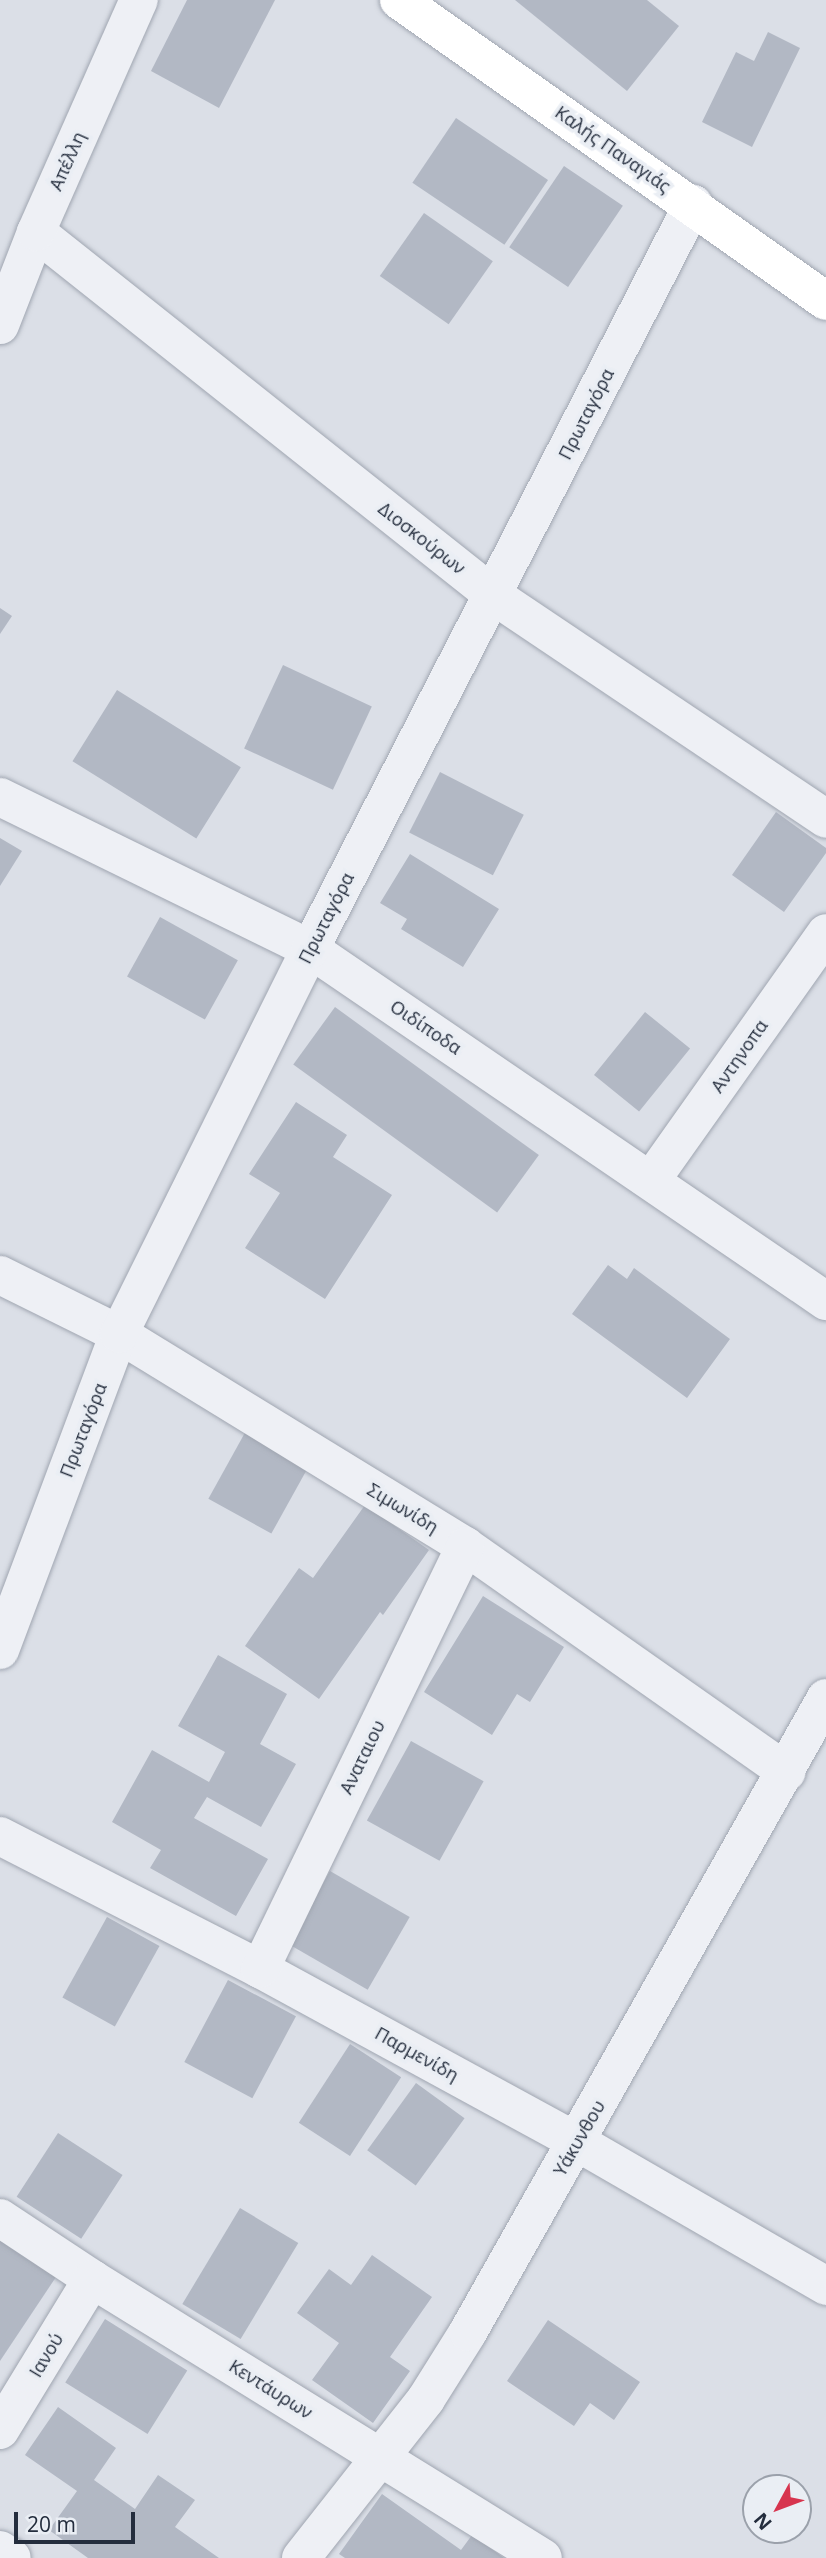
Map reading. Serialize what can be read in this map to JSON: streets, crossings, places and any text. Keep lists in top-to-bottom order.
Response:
{
  "streets": {
    "street": [
      "Καλής Παναγιάς",
      "Απέλλη",
      "Πρωταγόρα",
      "Διοσκούρων",
      "Οιδίποδα",
      "Αντηνοπα",
      "Σιμωνίδη",
      "Αναταιου",
      "Παρμενίδη",
      "Υάκυνθου",
      "Ιανού",
      "Κεντάυρων"
    ]
  },
  "crossings": [
    ["Καλής Παναγιάς", "Πρωταγόρα"],
    ["Απέλλη", "Διοσκούρων"],
    ["Πρωταγόρα", "Διοσκούρων"],
    ["Πρωταγόρα", "Οιδίποδα"],
    ["Πρωταγόρα", "Σιμωνίδη"],
    ["Οιδίποδα", "Αντηνοπα"],
    ["Σιμωνίδη", "Αναταιου"],
    ["Σιμωνίδη", "Υάκυνθου"],
    ["Αναταιου", "Παρμενίδη"],
    ["Παρμενίδη", "Υάκυνθου"],
    ["Υάκυνθου", "Κεντάυρων"],
    ["Ιανού", "Κεντάυρων"]
  ],
  "scale_bar": "20 m",
  "north": "bottom left"
}
